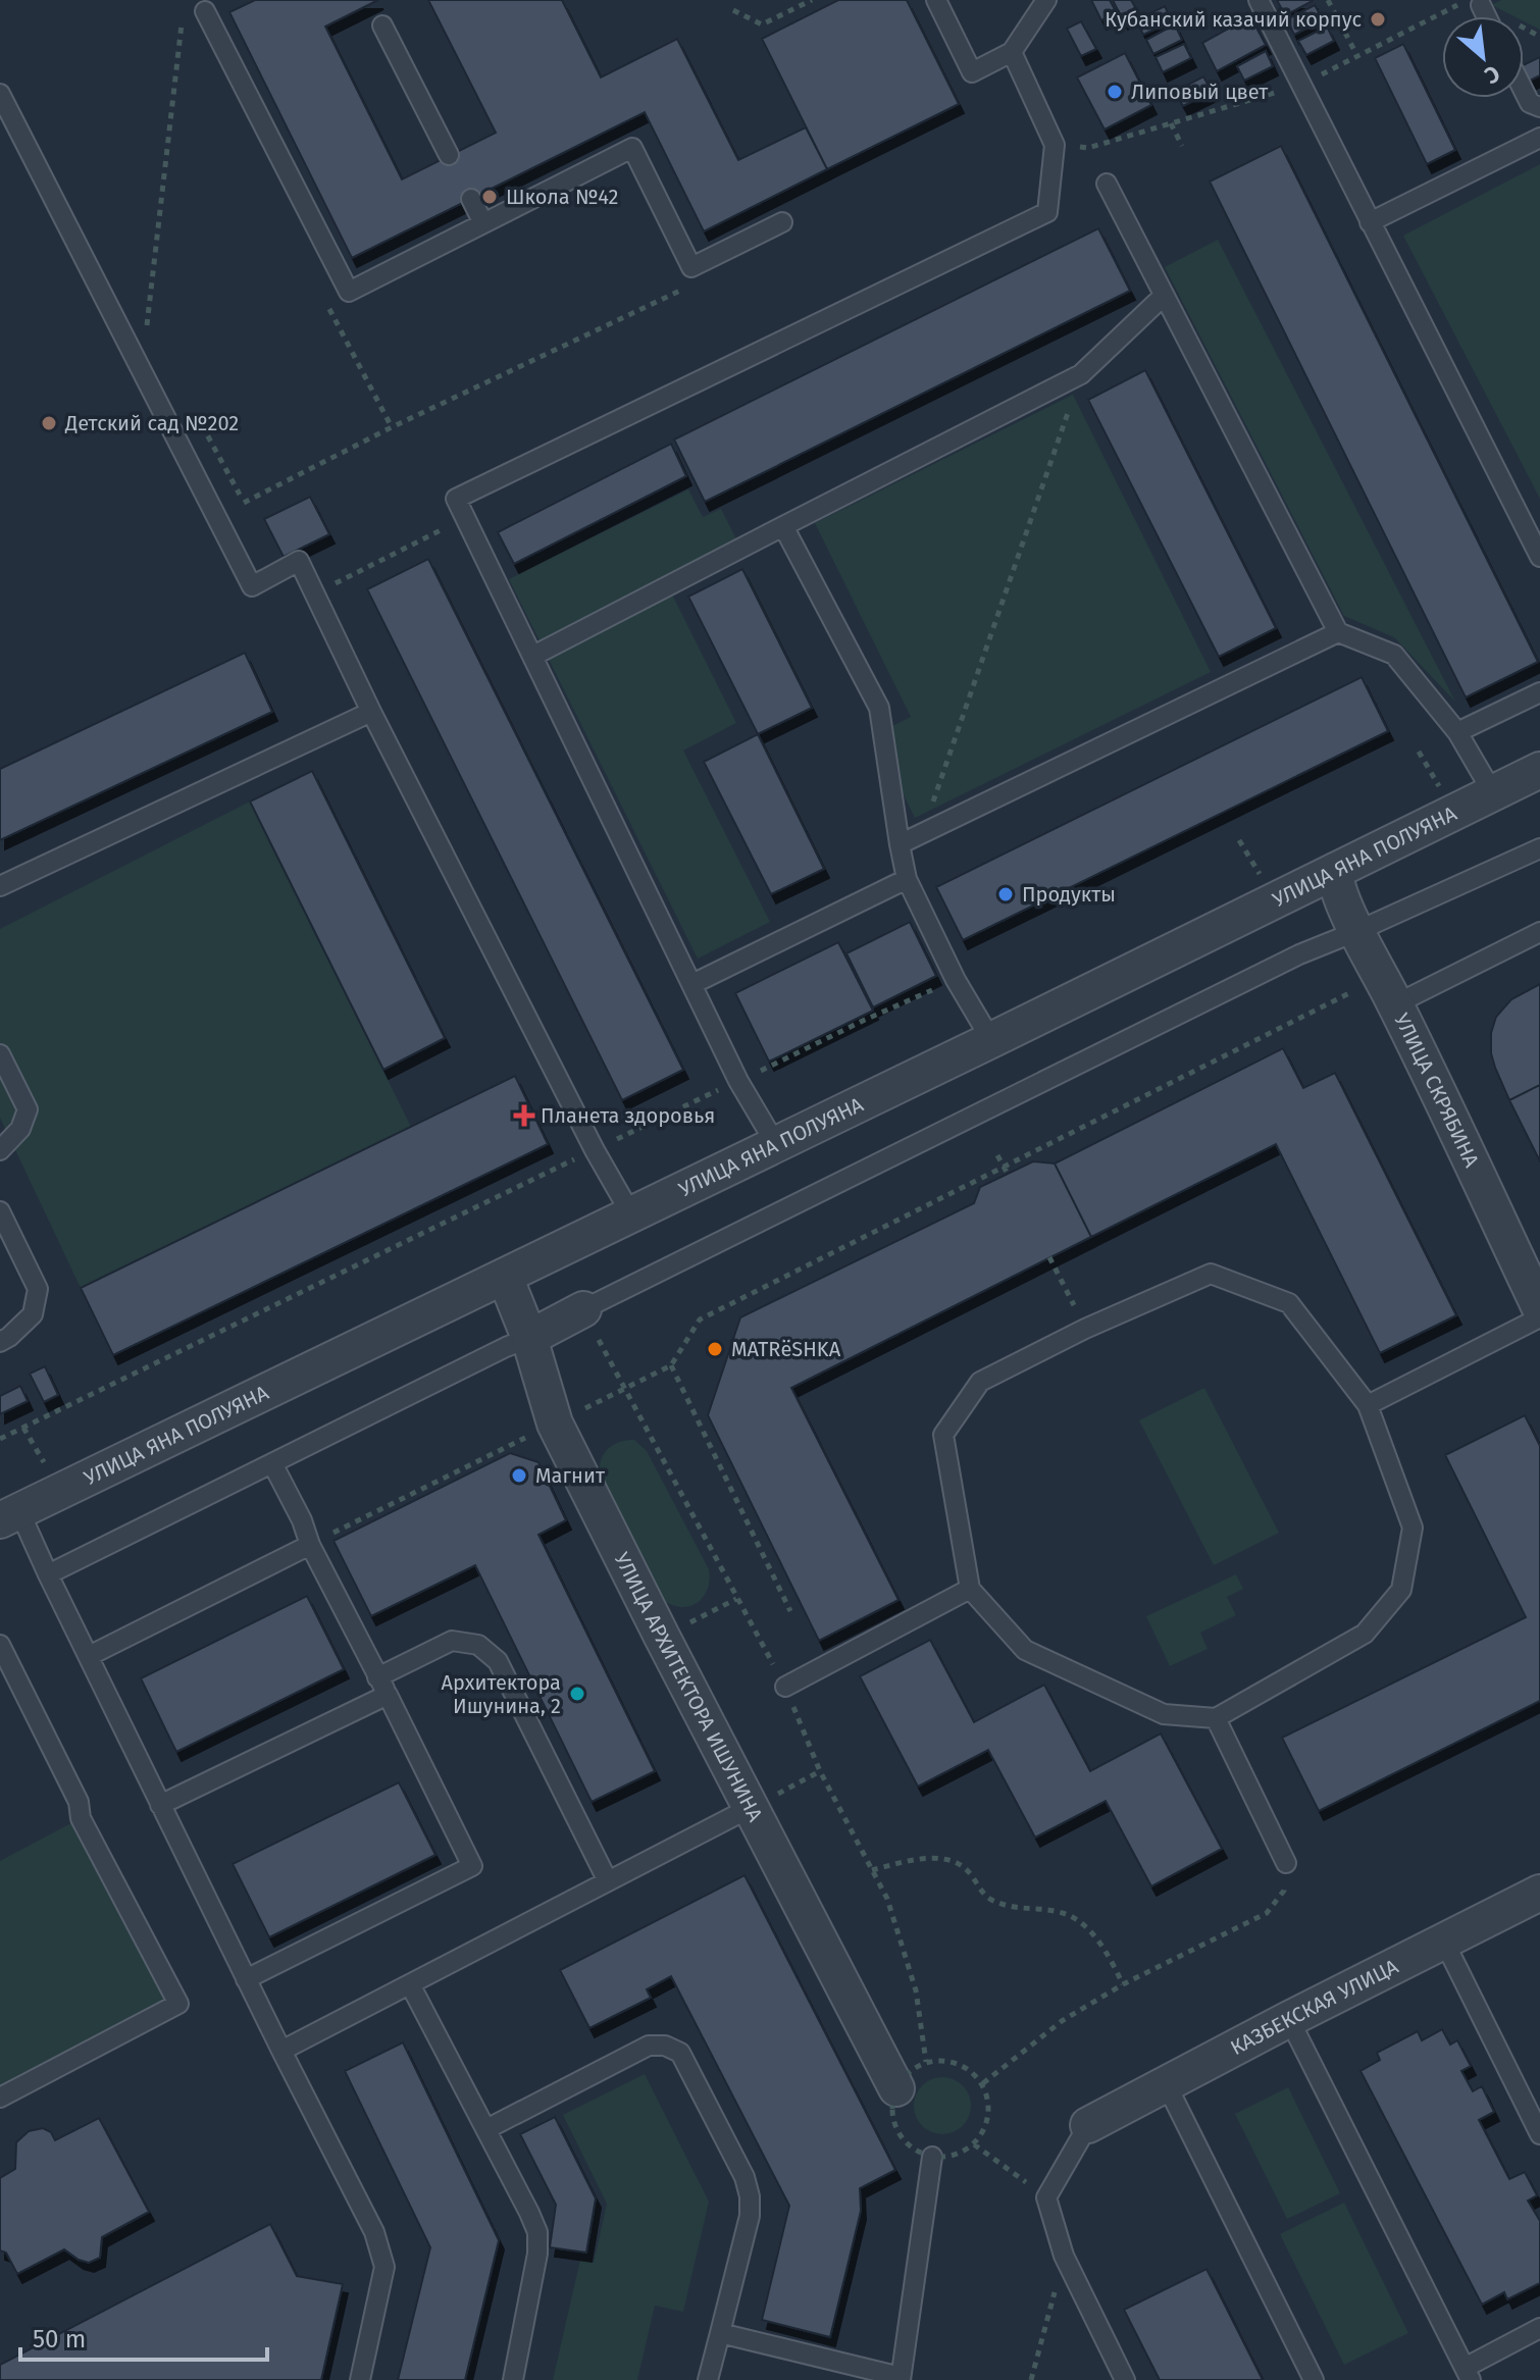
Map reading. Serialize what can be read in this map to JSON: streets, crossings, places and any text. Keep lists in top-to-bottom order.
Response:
{
  "streets": {
    "street": [
      "УЛИЦА ЯНА ПОЛУЯНА",
      "УЛИЦА СКРЯБИНА",
      "УЛИЦА АРХИТЕКТОРА ИШУНИНА",
      "КАЗБЕКСКАЯ УЛИЦА"
    ]
  },
  "crossings": [
    ["УЛИЦА ЯНА ПОЛУЯНА", "УЛИЦА СКРЯБИНА"],
    ["УЛИЦА ЯНА ПОЛУЯНА", "УЛИЦА АРХИТЕКТОРА ИШУНИНА"]
  ],
  "places": {
    "other": [
      "Кубанский казачий корпус",
      "Липовый цвет",
      "Школа №42",
      "Детский сад №202",
      "Продукты",
      "MATRёSHKA",
      "Магнит",
      "Архитектора Ишунина, 2"
    ],
    "health": ["Планета здоровья"]
  },
  "scale_bar": "50 m",
  "north": "bottom right"
}
